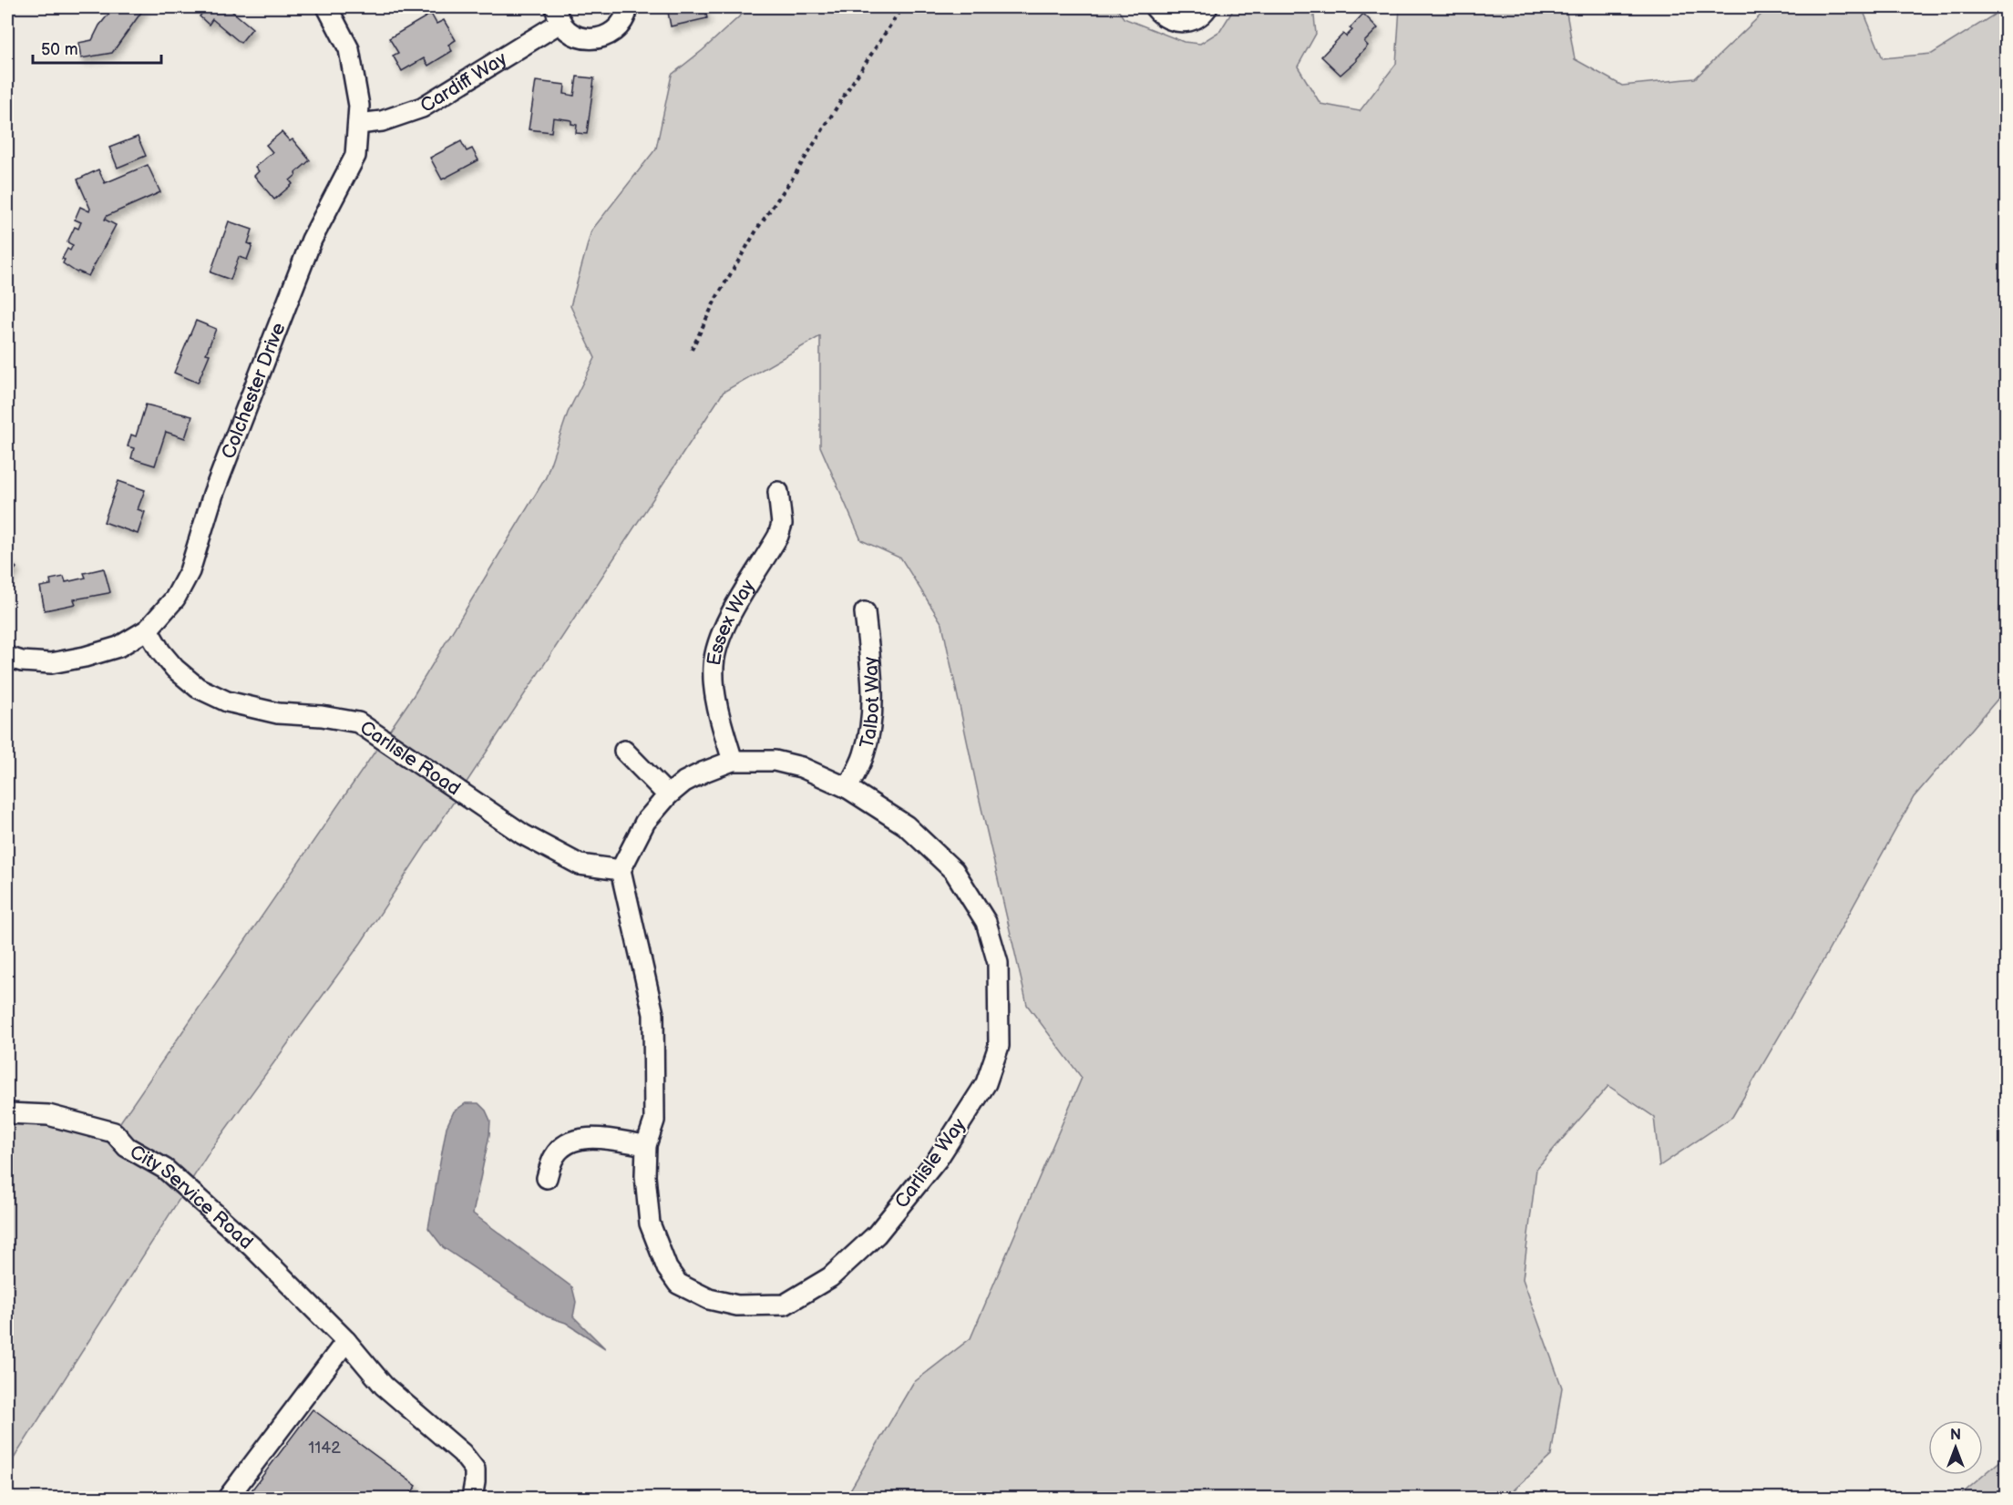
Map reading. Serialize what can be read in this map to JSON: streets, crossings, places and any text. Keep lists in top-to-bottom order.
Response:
{
  "streets": {
    "street": [
      "Cardiff Way",
      "Colchester Drive",
      "Essex Way",
      "Talbot Way",
      "Carlisle Road",
      "Carlisle Way",
      "City Service Road"
    ]
  },
  "crossings": [
    ["Cardiff Way", "Colchester Drive"],
    ["Colchester Drive", "Carlisle Road"],
    ["Essex Way", "Carlisle Way"],
    ["Talbot Way", "Carlisle Way"],
    ["Carlisle Road", "Carlisle Way"]
  ],
  "house_numbers": ["1142"],
  "scale_bar": "50 m",
  "north": "top"
}
